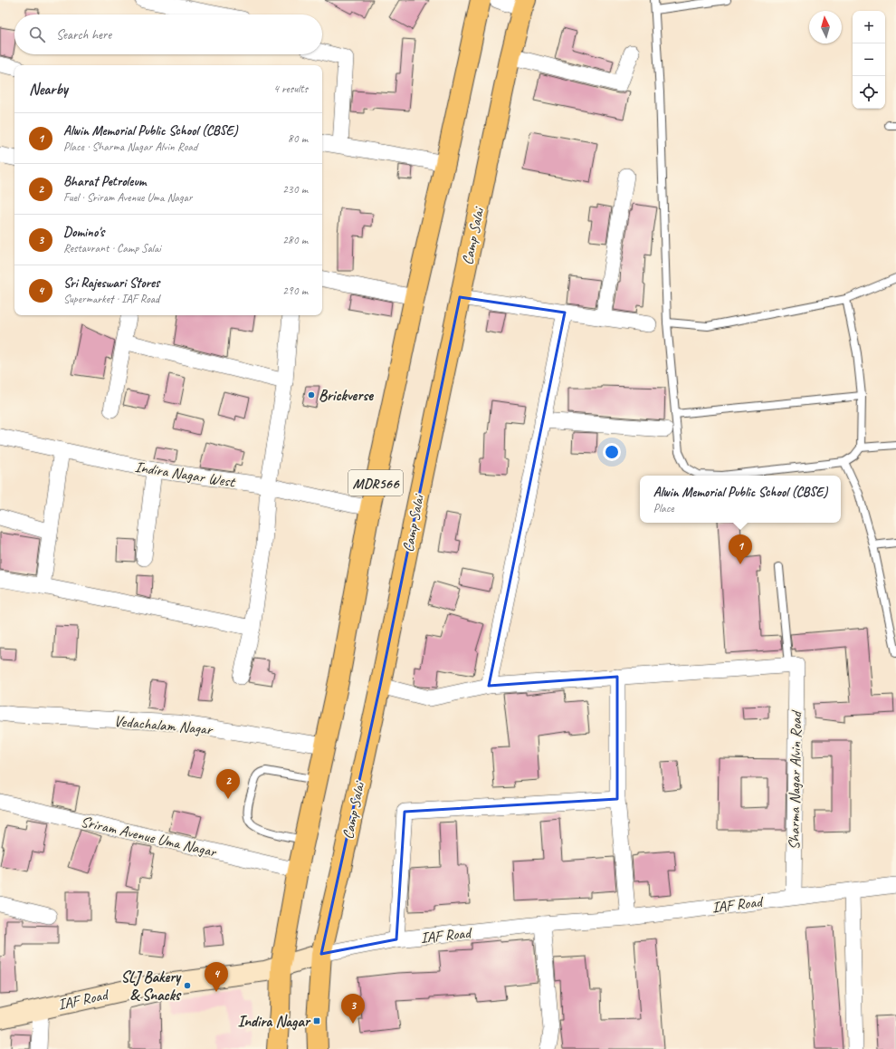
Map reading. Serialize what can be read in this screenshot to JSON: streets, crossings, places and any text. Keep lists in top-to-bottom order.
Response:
{
  "streets": {
    "main road": ["Camp Salai", "MDR566"],
    "street": [
      "Indira Nagar West",
      "Vedachalam Nagar",
      "Sharma Nagar Alvin Road",
      "Sriram Avenue Uma Nagar",
      "IAF Road"
    ]
  },
  "crossings": [
    ["Camp Salai", "IAF Road"],
    ["Indira Nagar West", "MDR566"],
    ["MDR566", "Vedachalam Nagar"],
    ["MDR566", "Sriram Avenue Uma Nagar"],
    ["MDR566", "IAF Road"],
    ["Sharma Nagar Alvin Road", "IAF Road"]
  ],
  "places": {
    "other": ["Brickverse", "SLJ Bakery & Snacks"],
    "transit": ["Indira Nagar"]
  },
  "north": "top",
  "page": {
    "map_buttons": ["+", "−"],
    "search": "Search here",
    "heading": ["Nearby", "4 results"],
    "list": [
      {
        "mark": "1",
        "name": "Alwin Memorial Public School (CBSE)",
        "note": "Place · Sharma Nagar Alvin Road",
        "value": "80 m"
      },
      {
        "mark": "2",
        "name": "Bharat Petroleum",
        "note": "Fuel · Sriram Avenue Uma Nagar",
        "value": "230 m"
      },
      {
        "mark": "3",
        "name": "Domino's",
        "note": "Restaurant · Camp Salai",
        "value": "280 m"
      },
      {
        "mark": "4",
        "name": "Sri Rajeswari Stores",
        "note": "Supermarket · IAF Road",
        "value": "290 m"
      }
    ],
    "popup": ["Alwin Memorial Public School (CBSE)", "Place"],
    "pins": [
      "1",
      "2",
      "4",
      "3"
    ]
  }
}
